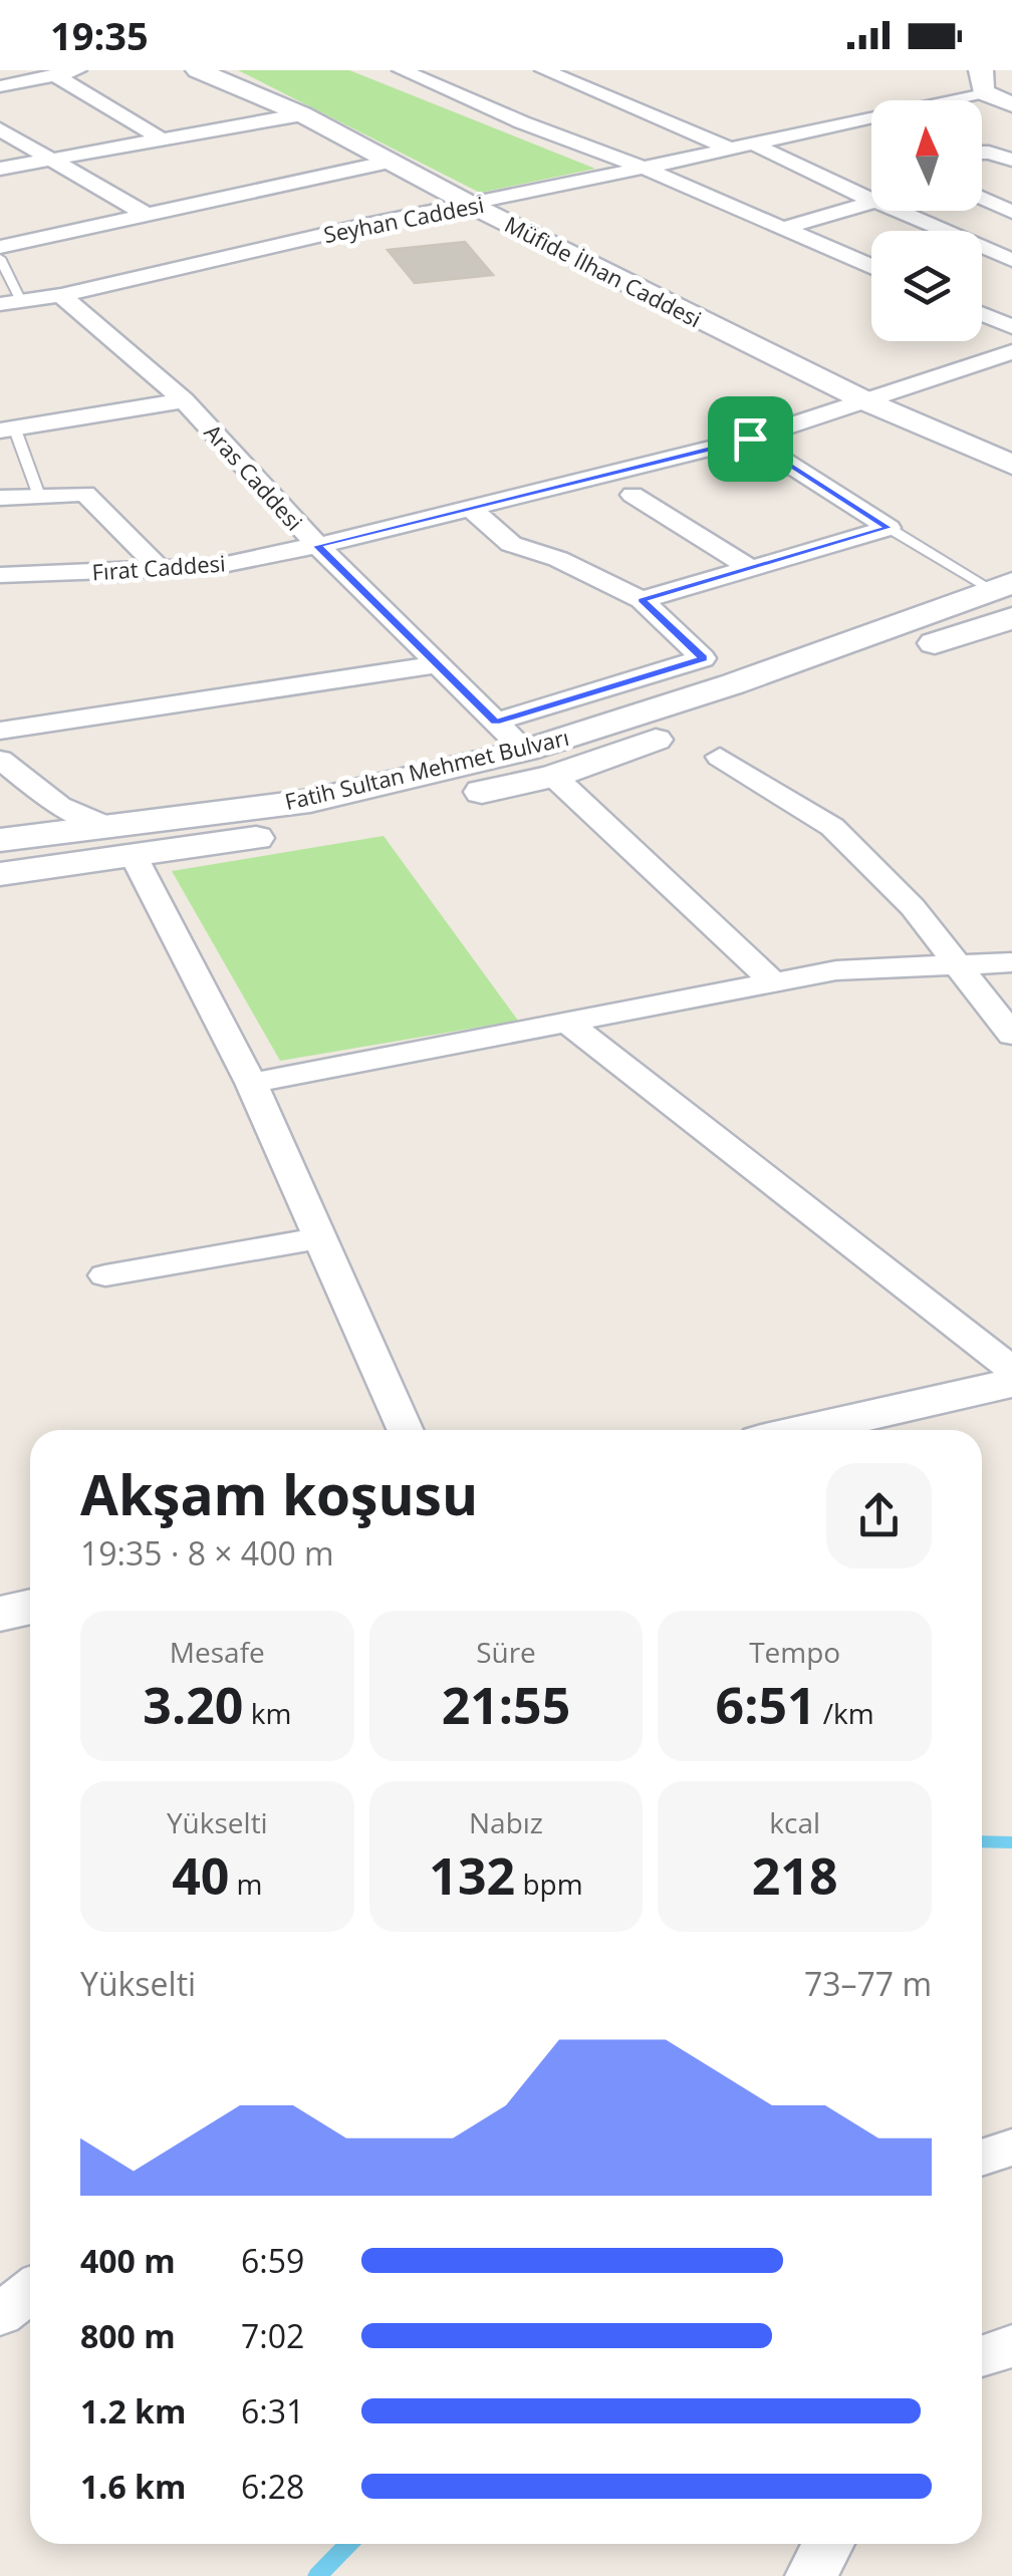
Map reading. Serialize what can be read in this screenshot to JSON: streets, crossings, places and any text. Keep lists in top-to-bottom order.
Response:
{
  "streets": {
    "street": [
      "Seyhan Caddesi",
      "Müfide İlhan Caddesi",
      "Aras Caddesi",
      "Fırat Caddesi",
      "Fatih Sultan Mehmet Bulvarı"
    ]
  },
  "crossings": [
    ["Seyhan Caddesi", "Müfide İlhan Caddesi"],
    ["Seyhan Caddesi", "Aras Caddesi"],
    ["Müfide İlhan Caddesi", "Fırat Caddesi"],
    ["Aras Caddesi", "Fırat Caddesi"],
    ["Aras Caddesi", "Fatih Sultan Mehmet Bulvarı"]
  ],
  "north": "top",
  "page": {
    "status": "19:35",
    "heading": ["Akşam koşusu", "19:35 · 8 × 400 m"],
    "stats": [
      ["Mesafe", "3.20 km"],
      ["Süre", "21:55"],
      ["Tempo", "6:51 /km"],
      ["Yükselti", "40 m"],
      ["Nabız", "132 bpm"],
      ["kcal", "218"]
    ],
    "chart": ["Yükselti", "73–77 m"],
    "list": [
      {
        "name": "400 m",
        "note": "6:59"
      },
      {
        "name": "800 m",
        "note": "7:02"
      },
      {
        "name": "1.2 km",
        "note": "6:31"
      },
      {
        "name": "1.6 km",
        "note": "6:28"
      }
    ]
  }
}
